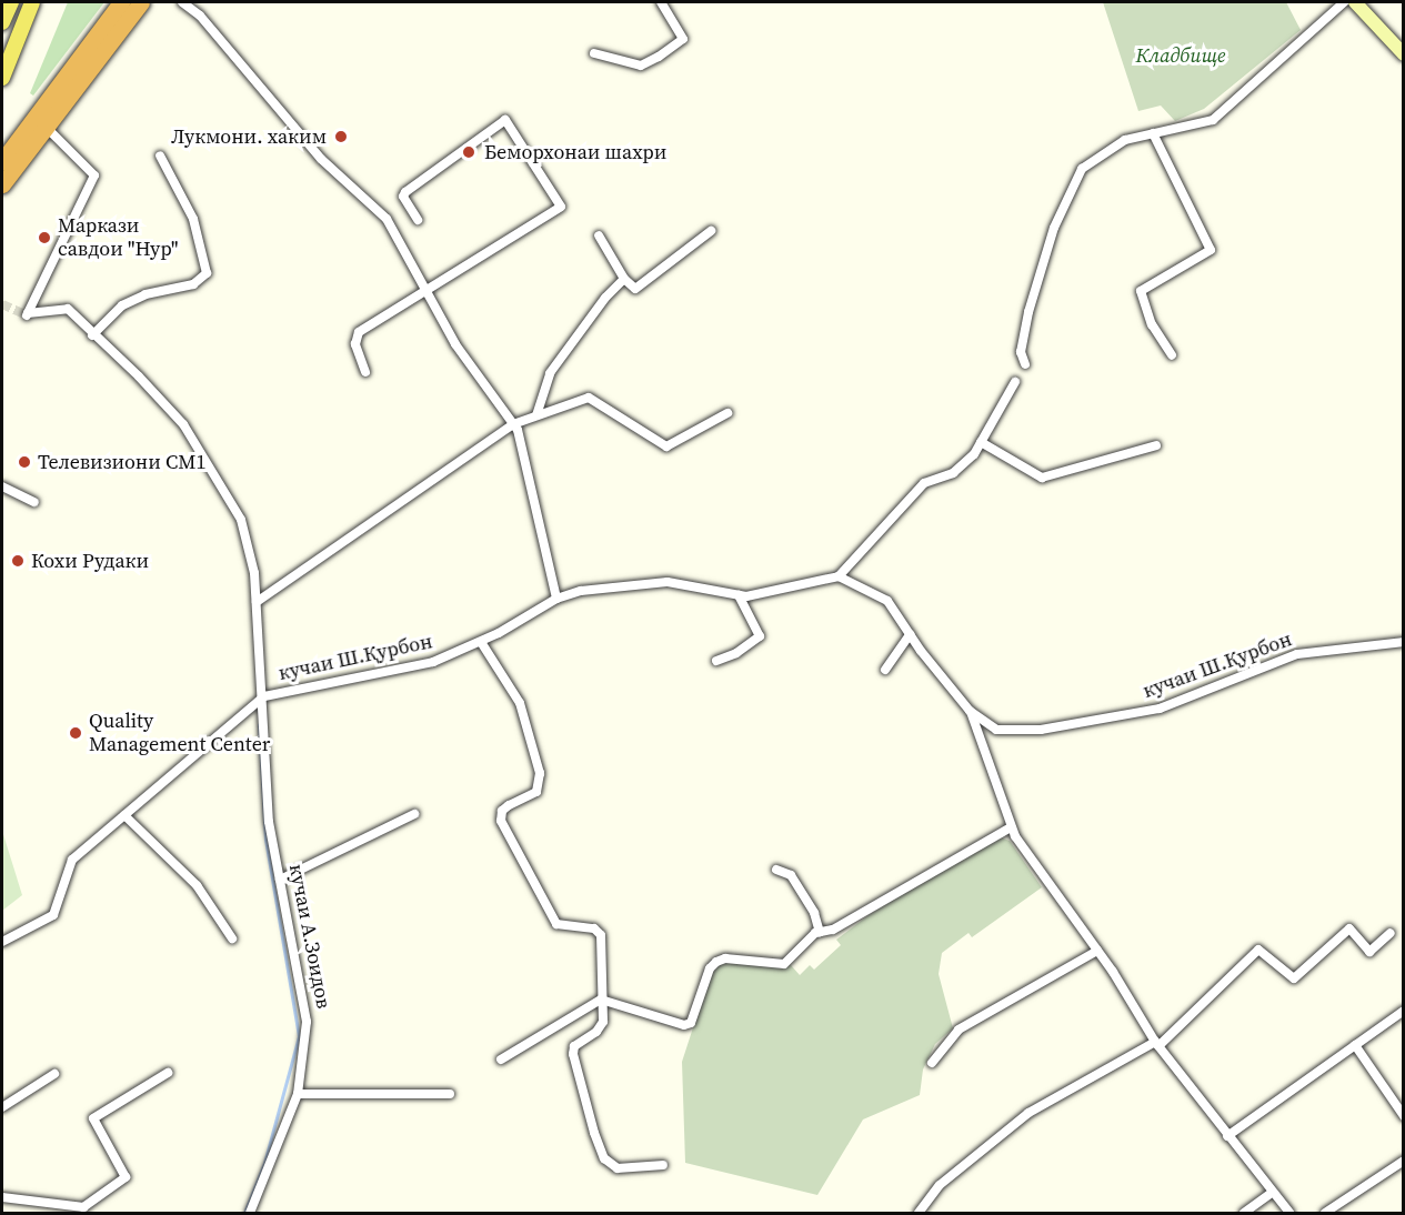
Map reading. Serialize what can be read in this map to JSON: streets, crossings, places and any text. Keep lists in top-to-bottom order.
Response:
{
  "streets": {
    "street": ["кучаи Ш.Қурбон", "кучаи А.Зоидов"]
  },
  "crossings": [
    ["кучаи Ш.Қурбон", "кучаи А.Зоидов"]
  ],
  "parks": ["Кладбище"],
  "places": [
    "Лукмони. хаким",
    "Беморхонаи шахри",
    "Маркази савдои \"Нур\"",
    "Телевизиони СМ1",
    "Кохи Рудаки",
    "Quality Management Center"
  ]
}
